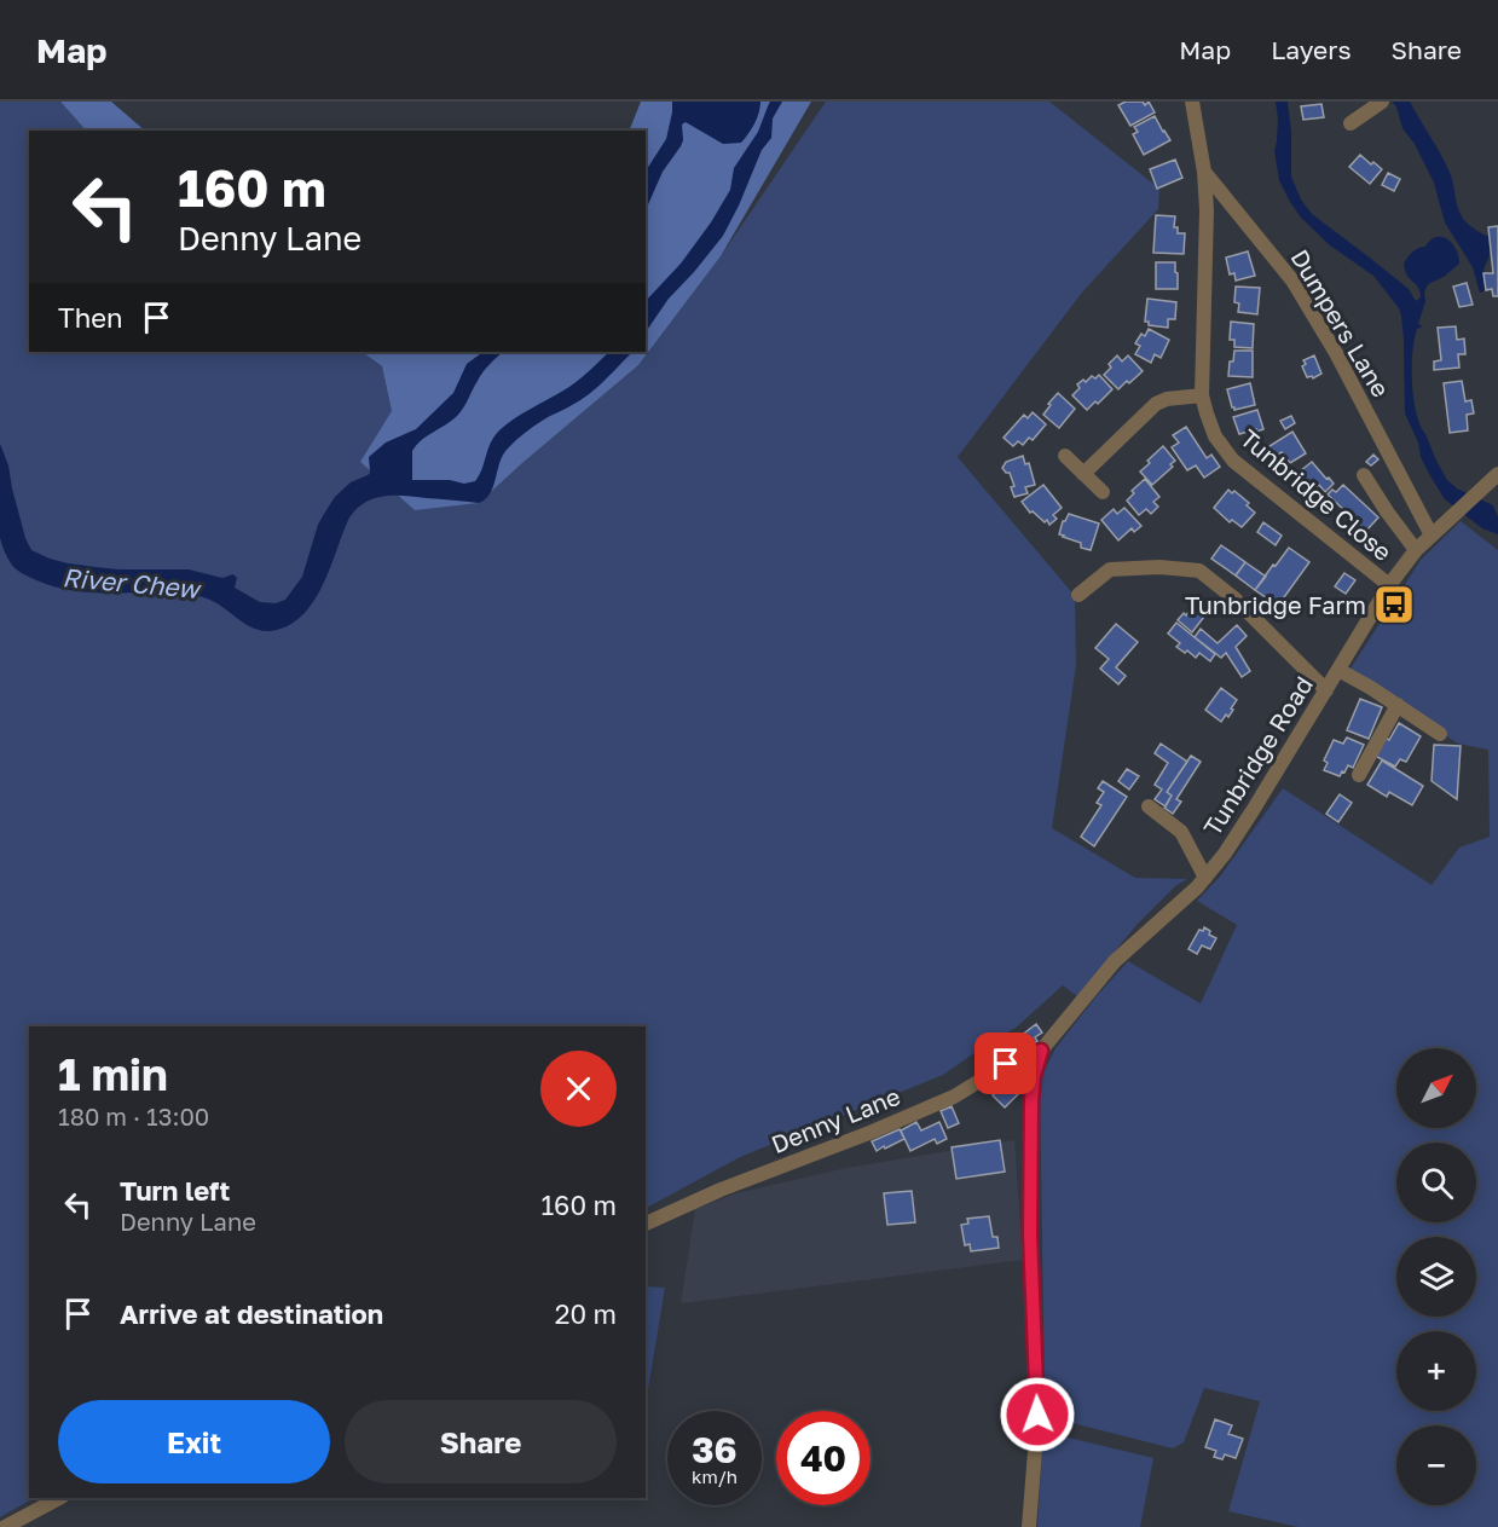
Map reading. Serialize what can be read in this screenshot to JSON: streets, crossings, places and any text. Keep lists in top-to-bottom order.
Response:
{
  "streets": {
    "street": [
      "Dumpers Lane",
      "Tunbridge Close",
      "Tunbridge Road",
      "Denny Lane"
    ]
  },
  "crossings": [
    ["Dumpers Lane", "Tunbridge Close"],
    ["Dumpers Lane", "Tunbridge Road"],
    ["Tunbridge Close", "Tunbridge Road"],
    ["Tunbridge Road", "Denny Lane"]
  ],
  "water": ["River Chew"],
  "places": {
    "bus stop": ["Tunbridge Farm"]
  },
  "north": "top right",
  "page": {
    "header": "Map",
    "nav": ["Map", "Layers", "Share"],
    "turn": ["160 m", "Denny Lane"],
    "then": "Then",
    "heading": ["1 min", "180 m · 13:00"],
    "map_buttons": ["+", "−"],
    "list": [
      {
        "name": "Turn left",
        "note": "Denny Lane",
        "value": "160 m"
      },
      {
        "name": "Arrive at destination",
        "value": "20 m"
      }
    ],
    "buttons": ["Exit", "Share"],
    "speed": "36 km/h",
    "limit": "40"
  }
}
